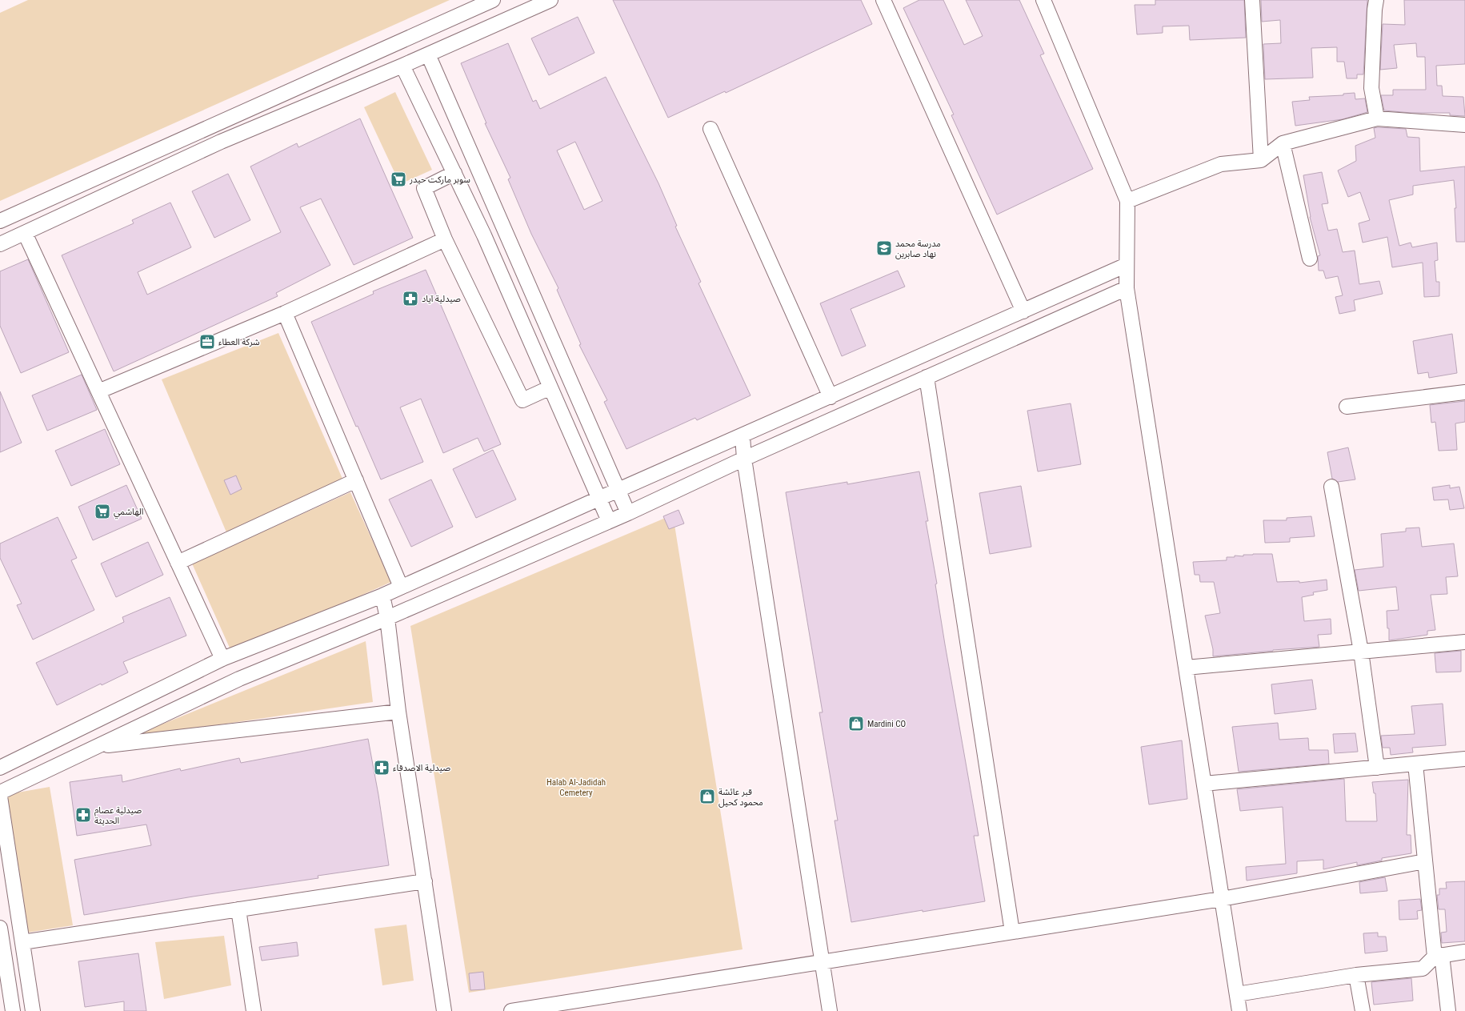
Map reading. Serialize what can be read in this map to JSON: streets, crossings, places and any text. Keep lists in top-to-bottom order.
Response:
{
  "parks": ["Halab Al-Jadidah Cemetery"],
  "places": {
    "supermarket": ["سوبر ماركت حيدر", "الهاشمي"],
    "school or university": ["مدرسة محمد نهاد صابرين"],
    "pharmacy": ["صيدلية آياد", "صيدلية الاصدقاء", "صيدلية عصام الحديثة"],
    "office": ["شركة العطاء"],
    "shop": ["Mardini CO", "قبر عائشة محمود كحيل"]
  }
}
